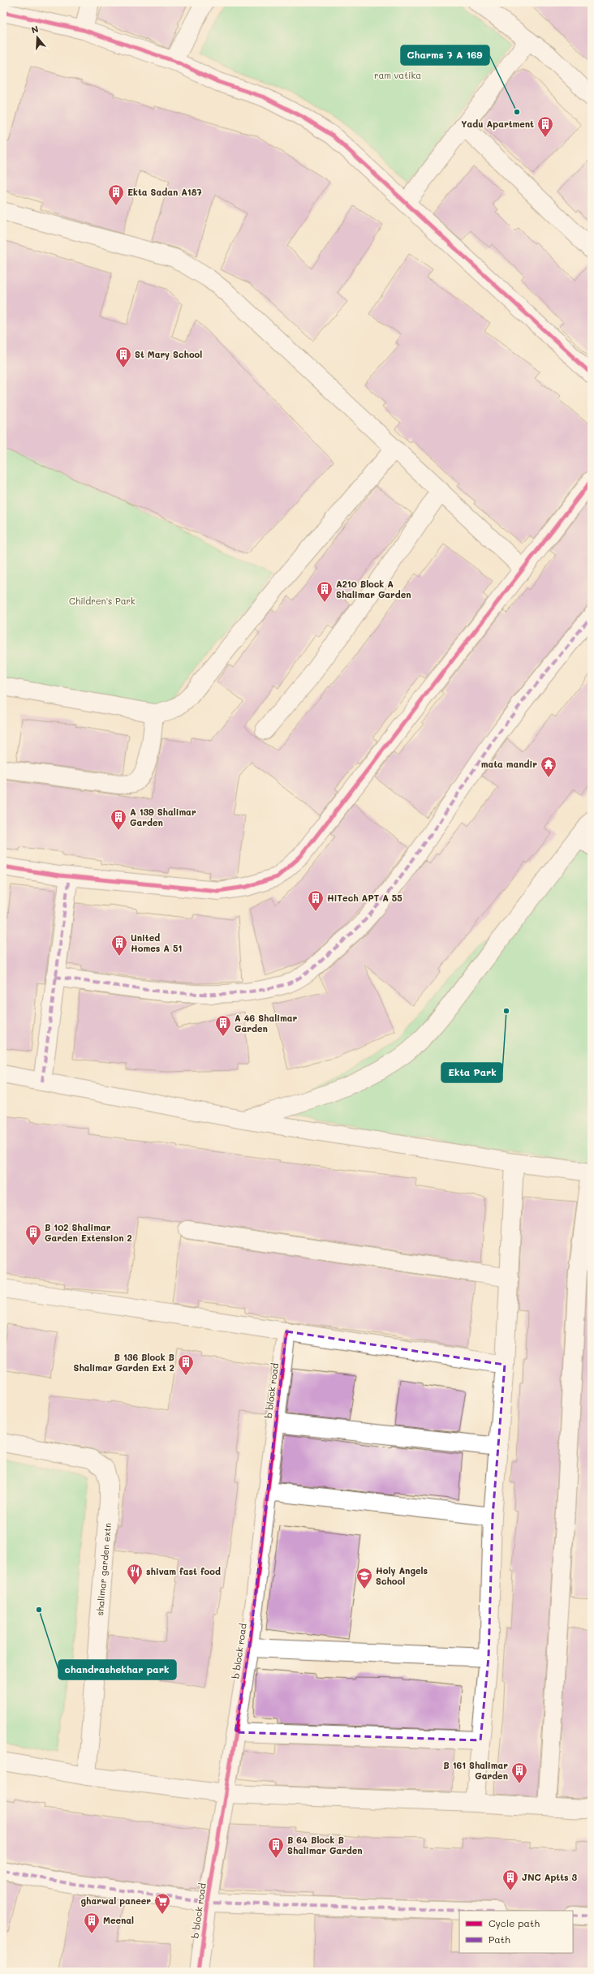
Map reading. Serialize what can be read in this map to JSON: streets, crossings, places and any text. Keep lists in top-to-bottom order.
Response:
{
  "streets": {
    "street": ["b block road", "shalimar garden extn"]
  },
  "parks": ["ram vatika", "Children's Park"],
  "places": {
    "other": ["Charms 7 A 169", "Ekta Park", "chandrashekhar park"],
    "building": [
      "Yadu Apartment",
      "Ekta Sadan A187",
      "St Mary School",
      "A210 Block A Shalimar Garden",
      "A 139 Shalimar Garden",
      "HiTech APT A 55",
      "United Homes A 51",
      "A 46 Shalimar Garden",
      "B 102 Shalimar Garden Extension 2",
      "B 136 Block B Shalimar Garden Ext 2",
      "B 161 Shalimar Garden",
      "B 64 Block B Shalimar Garden",
      "JNC Aptts 3",
      "Meenal"
    ],
    "temple": ["mata mandir"],
    "restaurant": ["shivam fast food"],
    "school or university": ["Holy Angels School"],
    "supermarket": ["gharwal paneer"]
  },
  "legend": ["Cycle path", "Path"],
  "north": "top"
}
